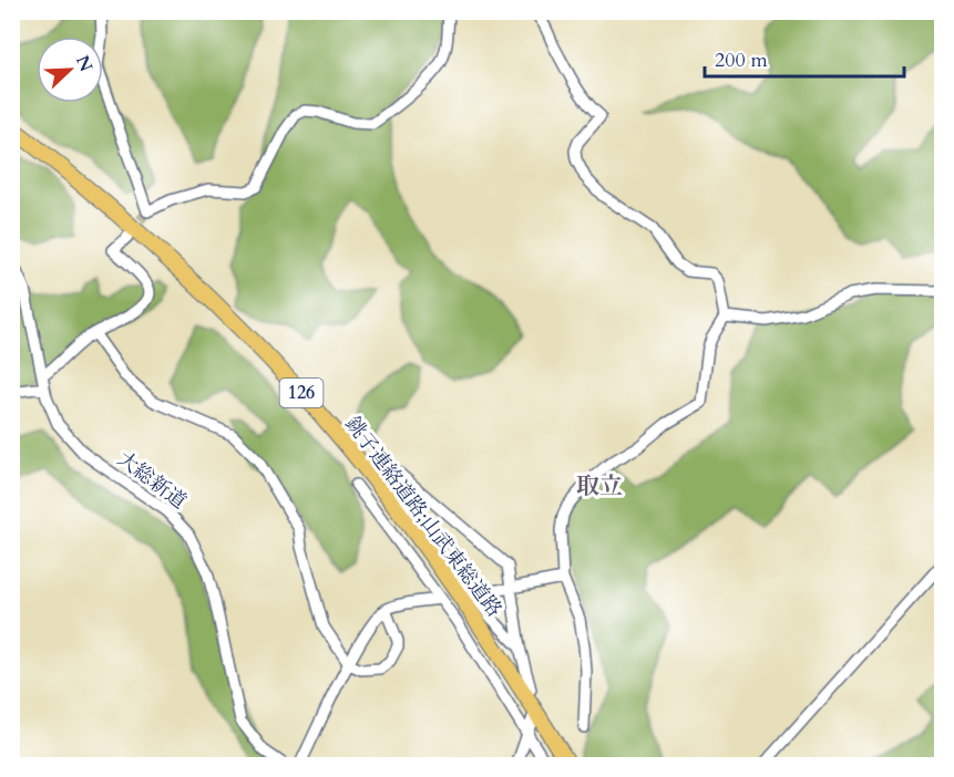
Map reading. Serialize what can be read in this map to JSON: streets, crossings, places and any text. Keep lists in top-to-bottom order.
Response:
{
  "streets": {
    "highway": ["126", "銚子連絡道路;山武東総道路"],
    "street": ["大総新道"]
  },
  "districts": ["取立"],
  "scale_bar": "200 m",
  "north": "top right"
}
